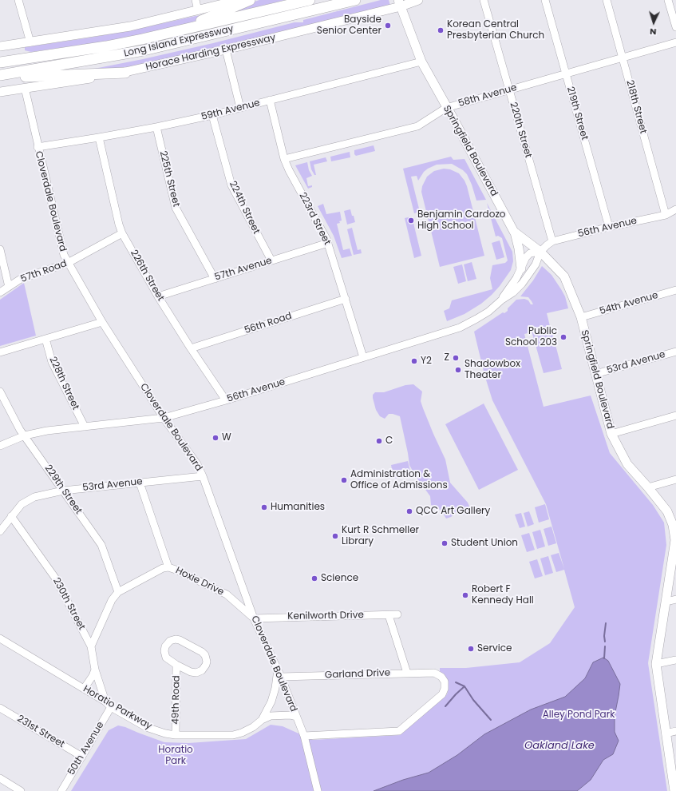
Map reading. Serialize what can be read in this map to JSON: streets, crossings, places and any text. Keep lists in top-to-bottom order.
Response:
{
  "streets": {
    "highway": ["Long Island Expressway"],
    "main road": ["Horace Harding Expressway", "Springfield Boulevard"],
    "street": [
      "58th Avenue",
      "218th Street",
      "59th Avenue",
      "219th Street",
      "220th Street",
      "225th Street",
      "Cloverdale Boulevard",
      "224th Street",
      "223rd Street",
      "56th Avenue",
      "57th Avenue",
      "57th Road",
      "226th Street",
      "54th Avenue",
      "56th Road",
      "53rd Avenue",
      "228th Street",
      "229th Street",
      "Hoxie Drive",
      "230th Street",
      "Kenilworth Drive",
      "Garland Drive",
      "49th Road",
      "Horatio Parkway",
      "231st Street",
      "50th Avenue"
    ]
  },
  "crossings": [
    ["Horace Harding Expressway", "Springfield Boulevard"],
    ["Horace Harding Expressway", "Cloverdale Boulevard"],
    ["58th Avenue", "218th Street"],
    ["58th Avenue", "219th Street"],
    ["58th Avenue", "220th Street"],
    ["58th Avenue", "Springfield Boulevard"],
    ["58th Avenue", "223rd Street"],
    ["218th Street", "56th Avenue"],
    ["59th Avenue", "Springfield Boulevard"],
    ["59th Avenue", "225th Street"],
    ["59th Avenue", "Cloverdale Boulevard"],
    ["59th Avenue", "224th Street"],
    ["59th Avenue", "223rd Street"],
    ["59th Avenue", "226th Street"],
    ["219th Street", "56th Avenue"],
    ["220th Street", "56th Avenue"],
    ["Springfield Boulevard", "56th Avenue"],
    ["Springfield Boulevard", "54th Avenue"],
    ["Springfield Boulevard", "53rd Avenue"],
    ["225th Street", "57th Avenue"],
    ["Cloverdale Boulevard", "56th Avenue"],
    ["Cloverdale Boulevard", "57th Road"],
    ["Cloverdale Boulevard", "53rd Avenue"],
    ["Cloverdale Boulevard", "Hoxie Drive"],
    ["Cloverdale Boulevard", "Kenilworth Drive"],
    ["Cloverdale Boulevard", "Garland Drive"],
    ["Cloverdale Boulevard", "Horatio Parkway"],
    ["224th Street", "57th Avenue"],
    ["223rd Street", "56th Avenue"],
    ["223rd Street", "57th Avenue"],
    ["223rd Street", "56th Road"],
    ["56th Avenue", "226th Street"],
    ["56th Avenue", "228th Street"],
    ["56th Avenue", "229th Street"],
    ["57th Avenue", "226th Street"],
    ["57th Road", "226th Street"],
    ["226th Street", "56th Road"],
    ["53rd Avenue", "229th Street"],
    ["53rd Avenue", "230th Street"],
    ["229th Street", "Hoxie Drive"],
    ["Hoxie Drive", "230th Street"],
    ["Hoxie Drive", "Kenilworth Drive"],
    ["230th Street", "Horatio Parkway"],
    ["230th Street", "50th Avenue"],
    ["49th Road", "Horatio Parkway"],
    ["Horatio Parkway", "50th Avenue"],
    ["231st Street", "50th Avenue"]
  ],
  "water": ["Oakland Lake"],
  "parks": ["Alley Pond Park", "Horatio Park"],
  "places": [
    "Bayside Senior Center",
    "Korean Central Presbyterian Church",
    "Benjamin Cardozo High School",
    "Public School 203",
    "Z",
    "Y2",
    "Shadowbox Theater",
    "W",
    "C",
    "Administration & Office of Admissions",
    "Humanities",
    "QCC Art Gallery",
    "Kurt R Schmeller Library",
    "Student Union",
    "Science",
    "Robert F Kennedy Hall",
    "Service"
  ],
  "north": "bottom"
}
